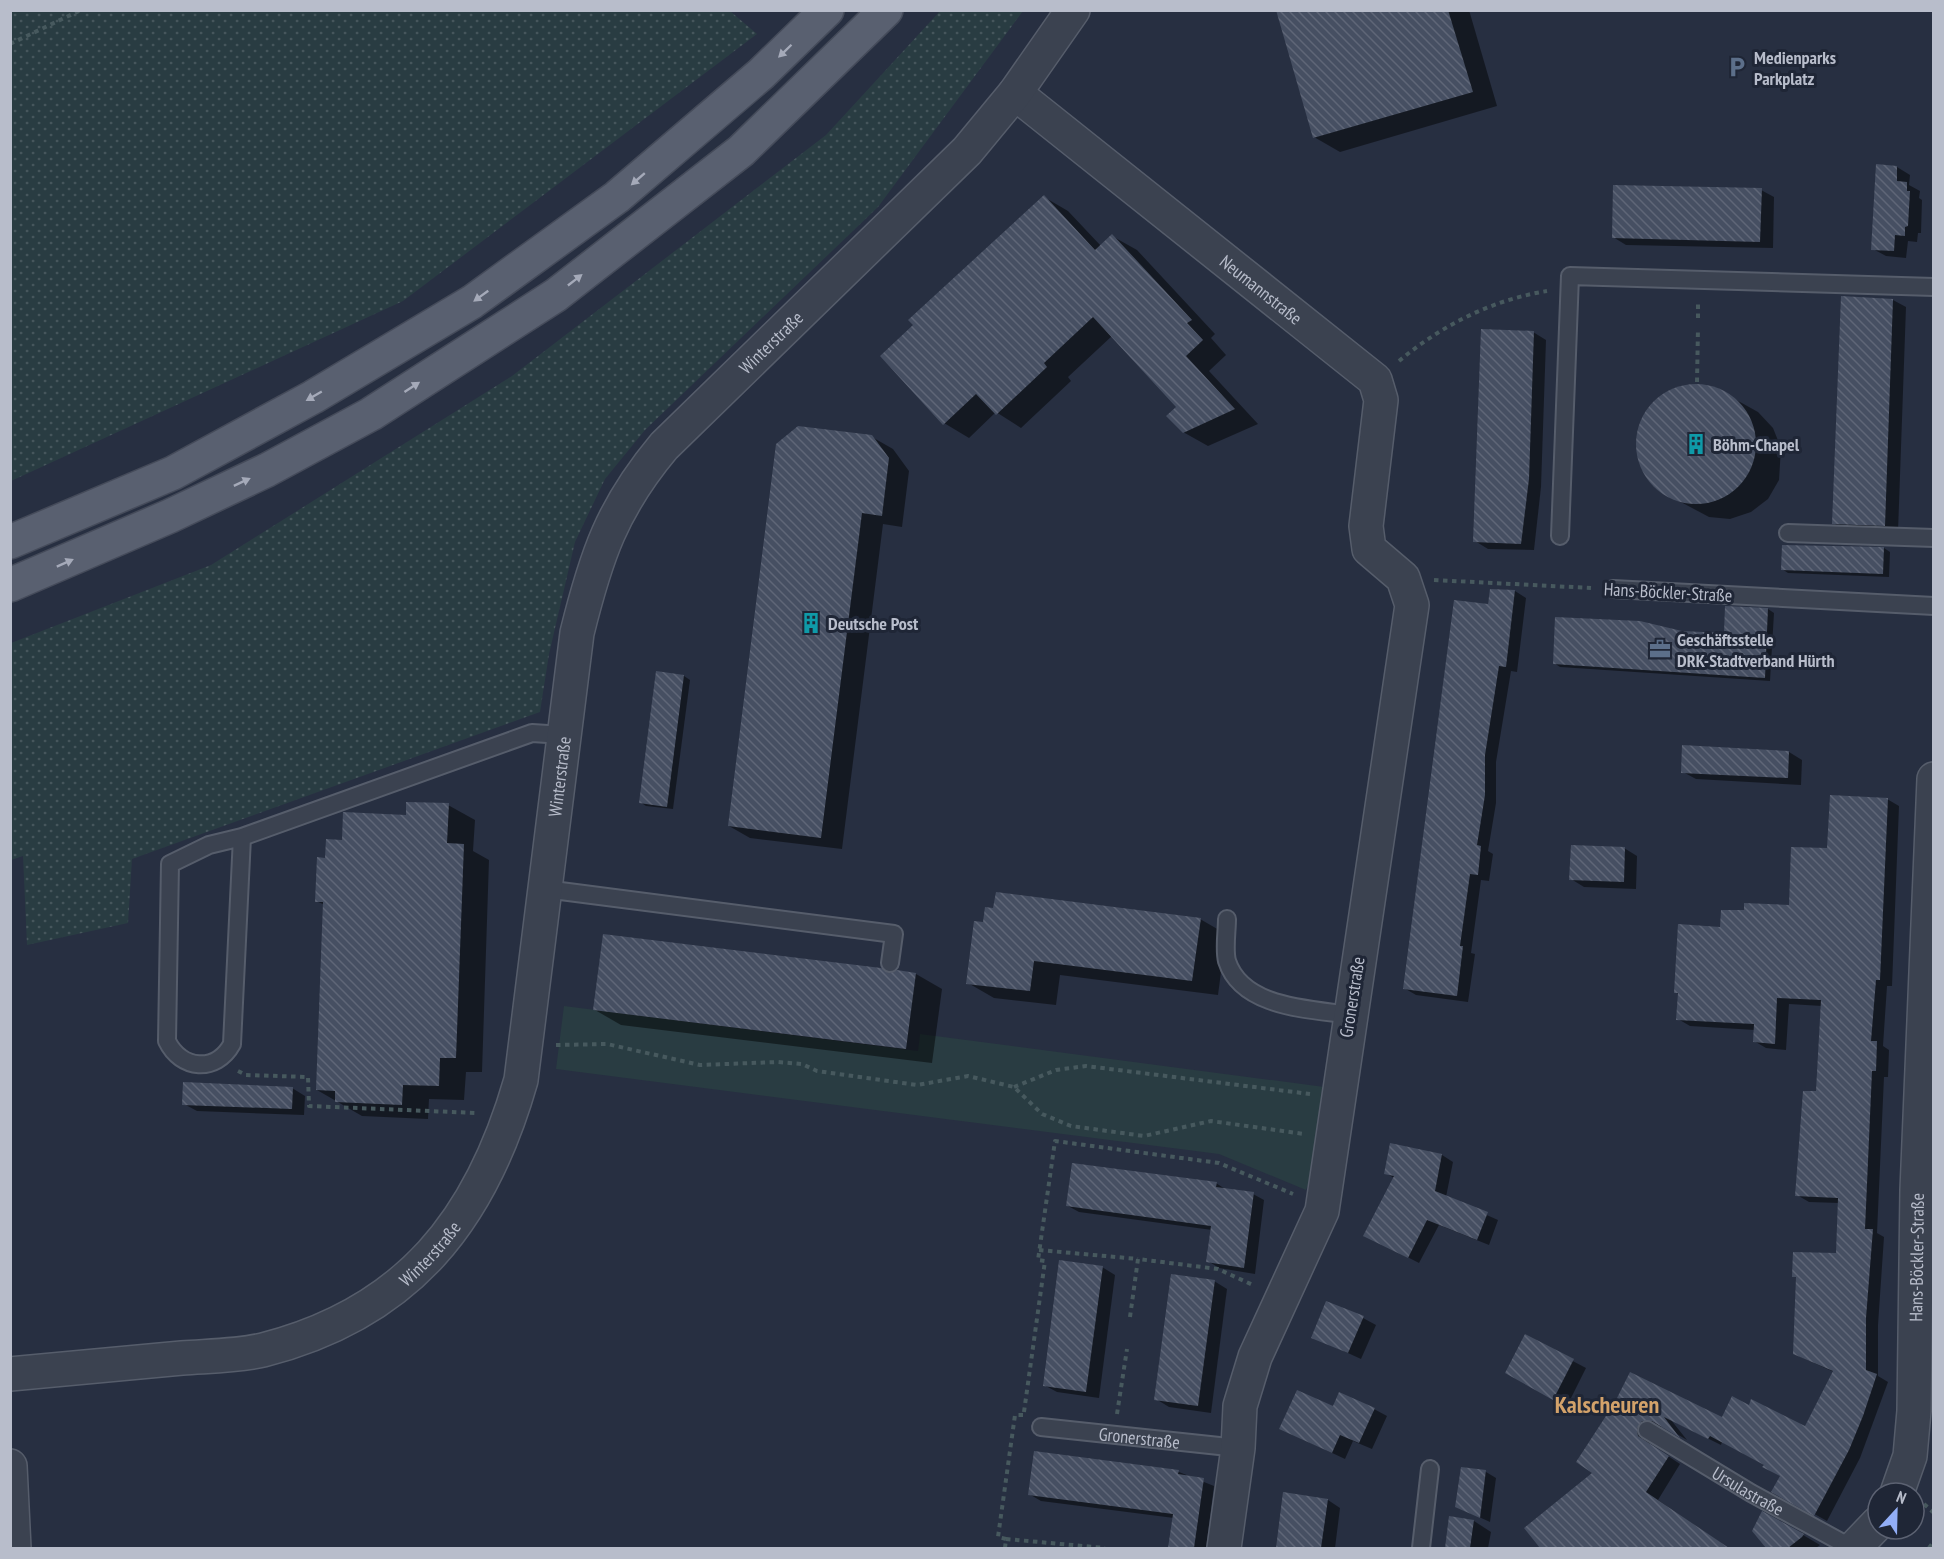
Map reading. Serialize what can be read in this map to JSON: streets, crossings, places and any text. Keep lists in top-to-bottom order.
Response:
{
  "streets": {
    "street": [
      "Neumannstraße",
      "Winterstraße",
      "Hans-Böckler-Straße",
      "Gronerstraße",
      "Ursulastraße"
    ]
  },
  "crossings": [
    ["Neumannstraße", "Winterstraße"],
    ["Hans-Böckler-Straße", "Gronerstraße"]
  ],
  "districts": ["Kalscheuren"],
  "places": {
    "parking": ["Medienparks Parkplatz"],
    "building": ["Böhm-Chapel", "Deutsche Post"],
    "office": ["Geschäftsstelle DRK-Stadtverband Hürth"]
  },
  "north": "top"
}
